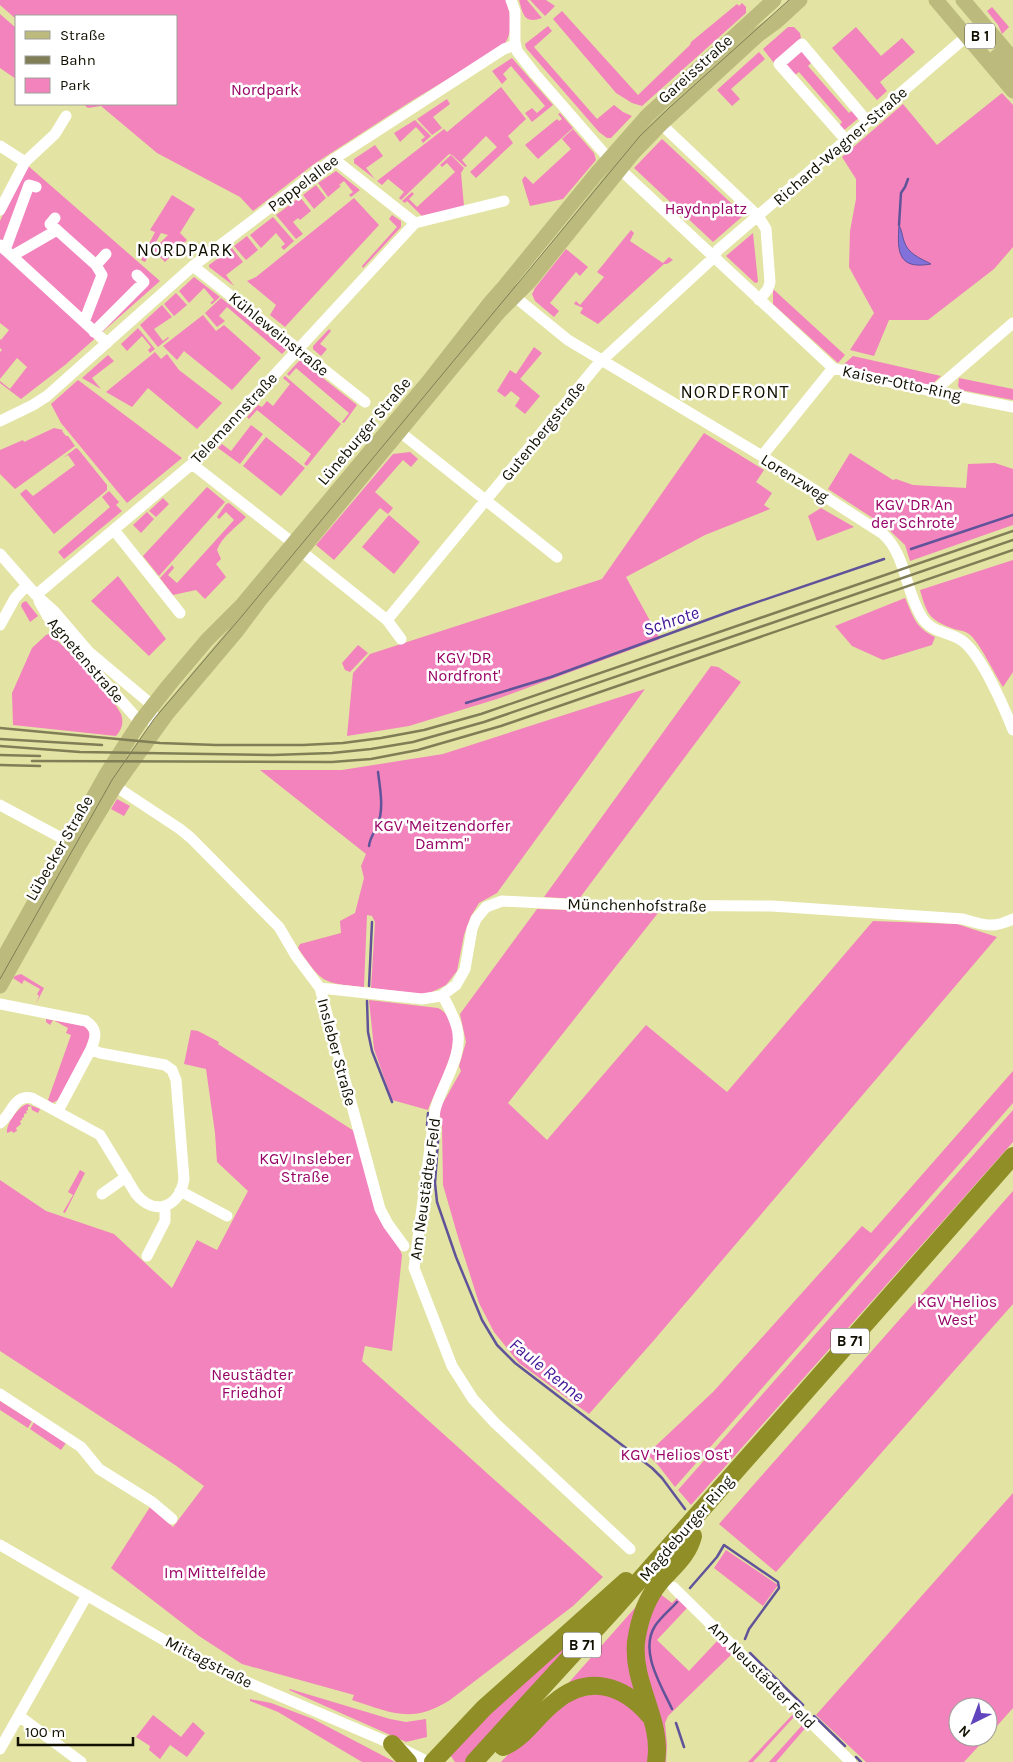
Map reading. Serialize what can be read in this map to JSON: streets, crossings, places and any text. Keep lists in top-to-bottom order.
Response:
{
  "streets": {
    "highway": ["B 71", "Magdeburger Ring"],
    "main road": [
      "B 1",
      "Gareisstraße",
      "Lüneburger Straße",
      "Lübecker Straße"
    ],
    "street": [
      "Richard-Wagner-Straße",
      "Pappelallee",
      "Kühleweinstraße",
      "Kaiser-Otto-Ring",
      "Telemannstraße",
      "Gutenbergstraße",
      "Lorenzweg",
      "Agnetenstraße",
      "Münchenhofstraße",
      "Insleber Straße",
      "Am Neustädter Feld",
      "Mittagstraße"
    ]
  },
  "crossings": [
    ["Gareisstraße", "Lüneburger Straße"],
    ["Richard-Wagner-Straße", "Kaiser-Otto-Ring"],
    ["Richard-Wagner-Straße", "Gutenbergstraße"],
    ["Pappelallee", "Kühleweinstraße"],
    ["Kühleweinstraße", "Telemannstraße"],
    ["Kaiser-Otto-Ring", "Gutenbergstraße"],
    ["Telemannstraße", "Agnetenstraße"],
    ["Lüneburger Straße", "Lorenzweg"],
    ["Lüneburger Straße", "Agnetenstraße"],
    ["Lüneburger Straße", "Lübecker Straße"],
    ["Gutenbergstraße", "Lorenzweg"],
    ["Agnetenstraße", "Lübecker Straße"],
    ["Lübecker Straße", "Insleber Straße"],
    ["Münchenhofstraße", "Am Neustädter Feld"]
  ],
  "districts": ["NORDPARK", "NORDFRONT"],
  "water": ["Schrote", "Faule Renne"],
  "parks": [
    "Nordpark",
    "Haydnplatz",
    "KGV 'DR An der Schrote'",
    "KGV 'DR Nordfront'",
    "KGV 'Meitzendorfer Damm\"",
    "KGV Insleber Straße",
    "KGV 'Helios West'",
    "Neustädter Friedhof",
    "KGV 'Helios Ost'",
    "Im Mittelfelde"
  ],
  "legend": ["Straße", "Bahn", "Park"],
  "scale_bar": "100 m",
  "north": "bottom left"
}
